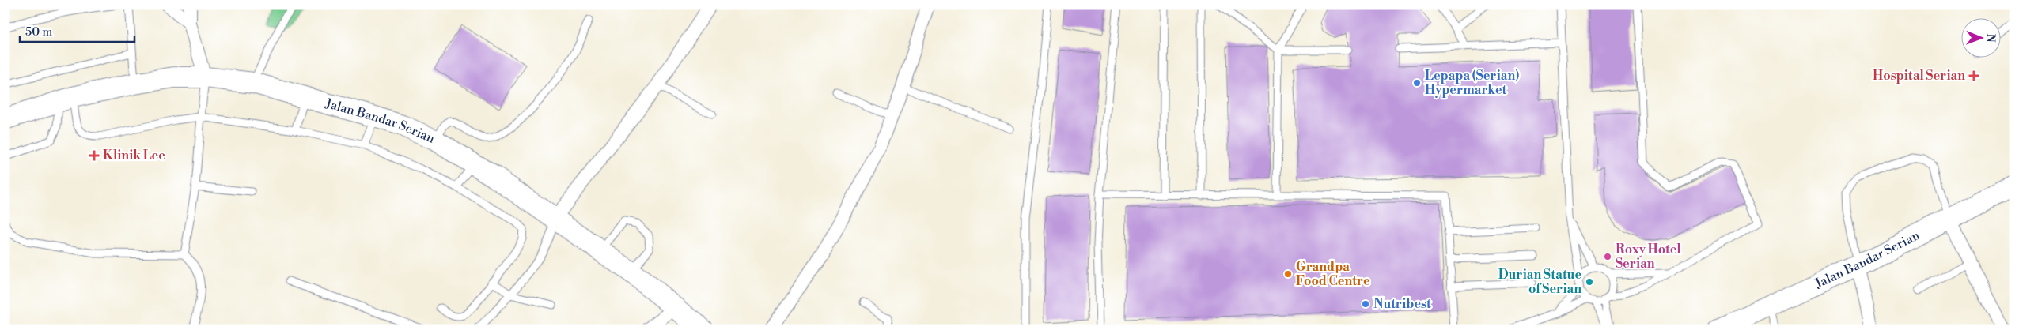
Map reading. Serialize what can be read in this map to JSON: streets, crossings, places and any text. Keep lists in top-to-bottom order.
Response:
{
  "streets": {
    "main road": ["Jalan Bandar Serian"]
  },
  "places": {
    "health": ["Hospital Serian", "Klinik Lee"],
    "other": [
      "Lepapa (Serian) Hypermarket",
      "Roxy Hotel Serian",
      "Grandpa Food Centre",
      "Durian Statue of Serian",
      "Nutribest"
    ]
  },
  "scale_bar": "50 m",
  "north": "right"
}
